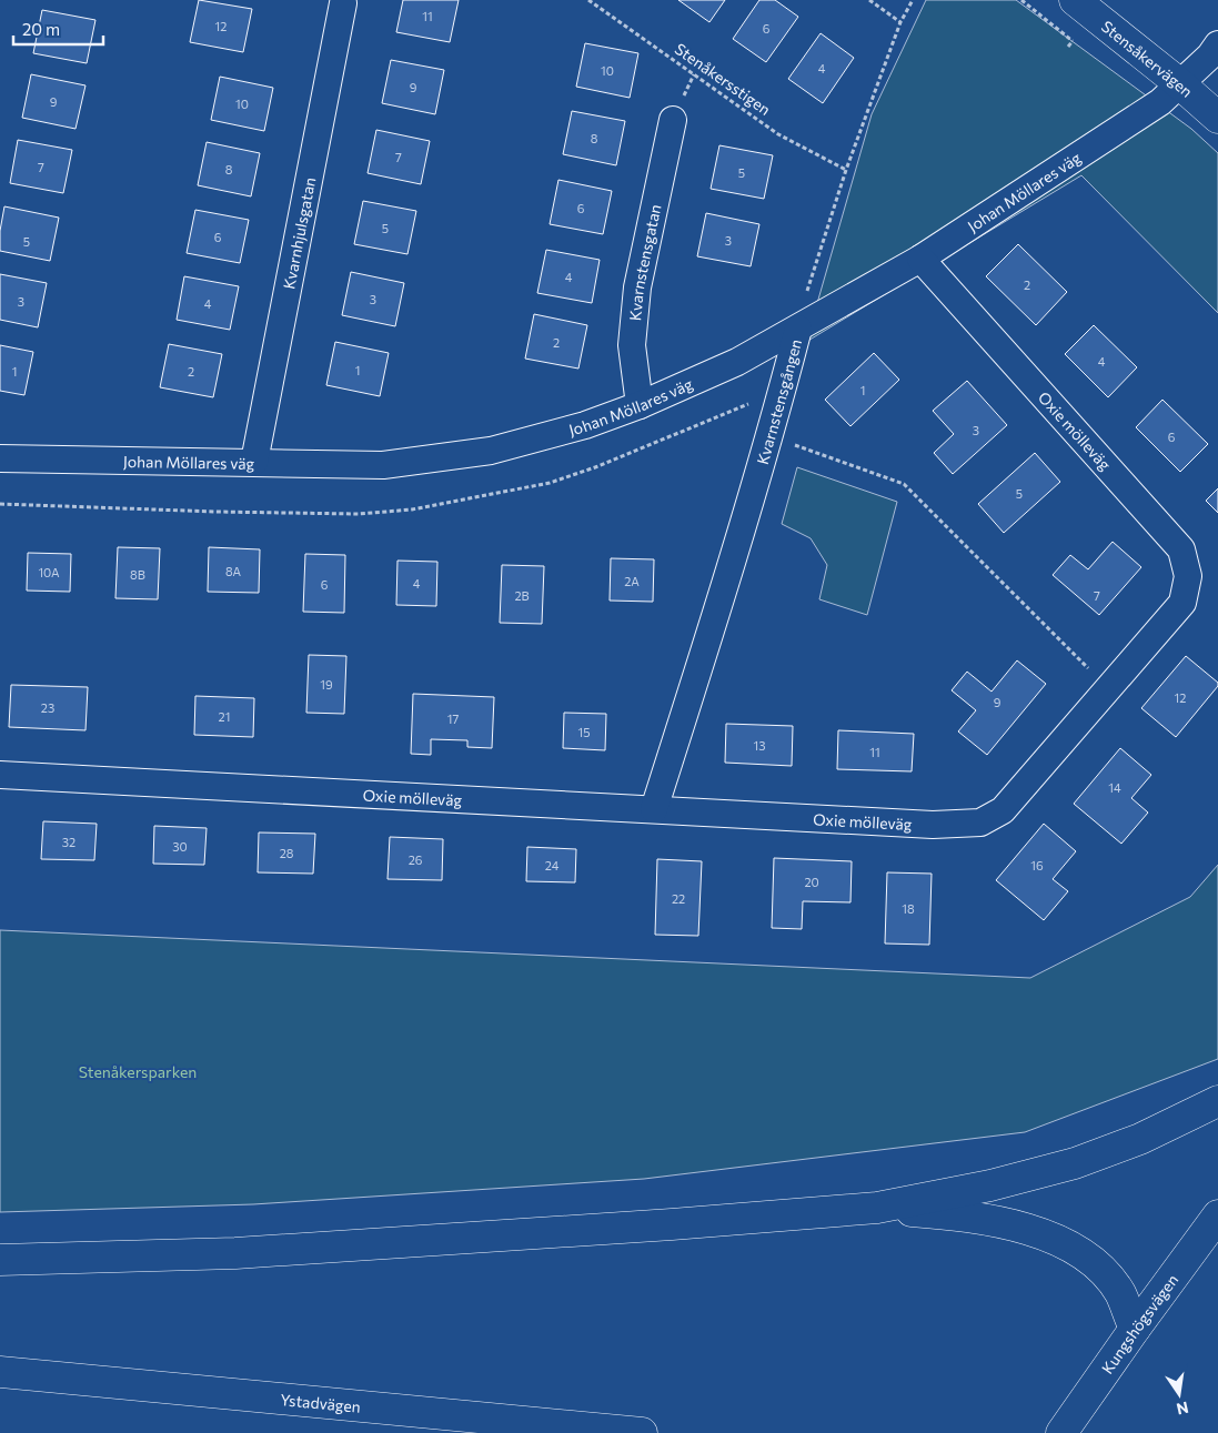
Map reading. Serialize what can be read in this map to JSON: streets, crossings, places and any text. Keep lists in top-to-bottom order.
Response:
{
  "streets": {
    "main road": ["Stensåkervägen", "Kungshögsvägen", "Ystadvägen"],
    "street": [
      "Johan Möllares väg",
      "Kvarnhjulsgatan",
      "Kvarnstensgatan",
      "Kvarnstensgången",
      "Oxie mölleväg"
    ],
    "path": ["Stenåkersstigen"]
  },
  "crossings": [
    ["Stensåkervägen", "Johan Möllares väg"],
    ["Stenåkersstigen", "Kvarnstensgången"],
    ["Johan Möllares väg", "Kvarnhjulsgatan"],
    ["Johan Möllares väg", "Kvarnstensgatan"],
    ["Johan Möllares väg", "Kvarnstensgången"],
    ["Johan Möllares väg", "Oxie mölleväg"],
    ["Kvarnstensgången", "Oxie mölleväg"]
  ],
  "parks": ["Stenåkersparken"],
  "house_numbers": [
    "11",
    "12",
    "6",
    "4",
    "10",
    "9",
    "9",
    "10",
    "8",
    "7",
    "7",
    "8",
    "5",
    "6",
    "5",
    "6",
    "3",
    "5",
    "4",
    "2",
    "3",
    "3",
    "4",
    "2",
    "4",
    "1",
    "1",
    "2",
    "1",
    "3",
    "6",
    "5",
    "8A",
    "10A",
    "8B",
    "2A",
    "4",
    "6",
    "2B",
    "7",
    "19",
    "12",
    "9",
    "23",
    "21",
    "17",
    "15",
    "13",
    "11",
    "14",
    "32",
    "30",
    "28",
    "26",
    "24",
    "16",
    "20",
    "22",
    "18"
  ],
  "scale_bar": "20 m",
  "north": "bottom"
}
